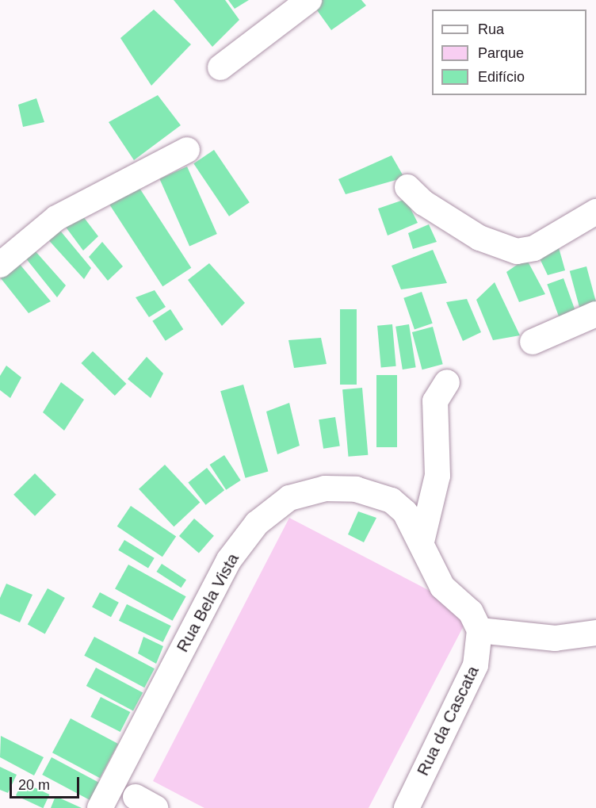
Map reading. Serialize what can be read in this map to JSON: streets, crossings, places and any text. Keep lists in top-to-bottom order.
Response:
{
  "streets": {
    "street": ["Rua Bela Vista", "Rua da Cascata"]
  },
  "crossings": [
    ["Rua Bela Vista", "Rua da Cascata"]
  ],
  "legend": ["Rua", "Parque", "Edifício"],
  "scale_bar": "20 m"
}
